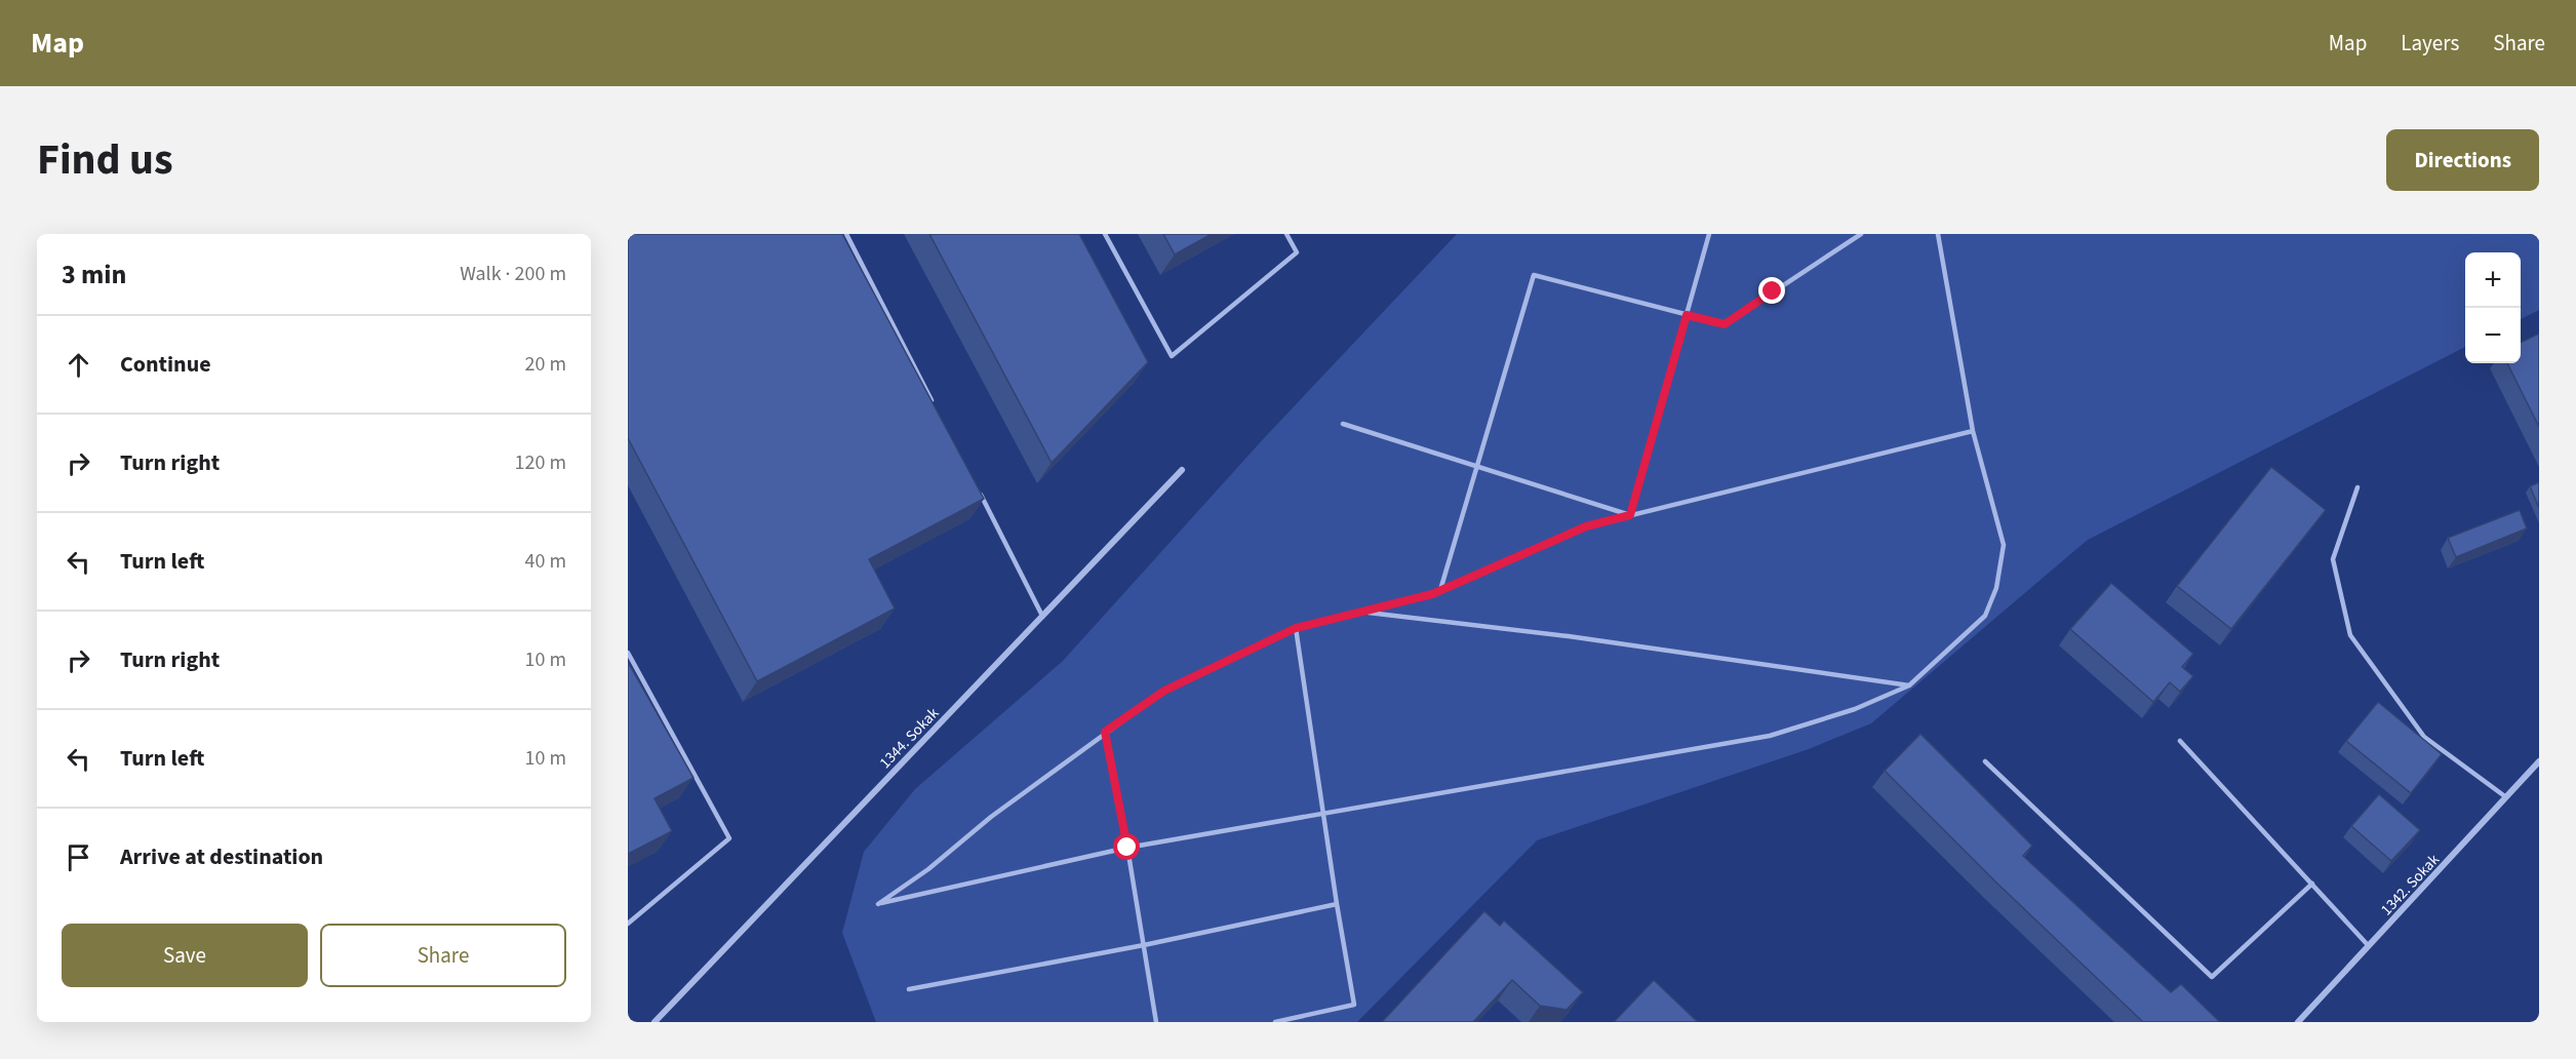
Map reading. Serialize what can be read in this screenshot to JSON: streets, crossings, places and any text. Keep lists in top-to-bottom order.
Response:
{
  "streets": {
    "street": ["1344. Sokak", "1342. Sokak"]
  },
  "page": {
    "header": "Map",
    "nav": ["Map", "Layers", "Share"],
    "title": "Find us",
    "buttons": [
      "Directions",
      ["Save", "Share"]
    ],
    "heading": ["3 min", "Walk · 200 m"],
    "map_buttons": ["+", "−"],
    "list": [
      ["Continue", "20 m"],
      ["Turn right", "120 m"],
      ["Turn left", "40 m"],
      ["Turn right", "10 m"],
      ["Turn left", "10 m"],
      "Arrive at destination"
    ]
  }
}
